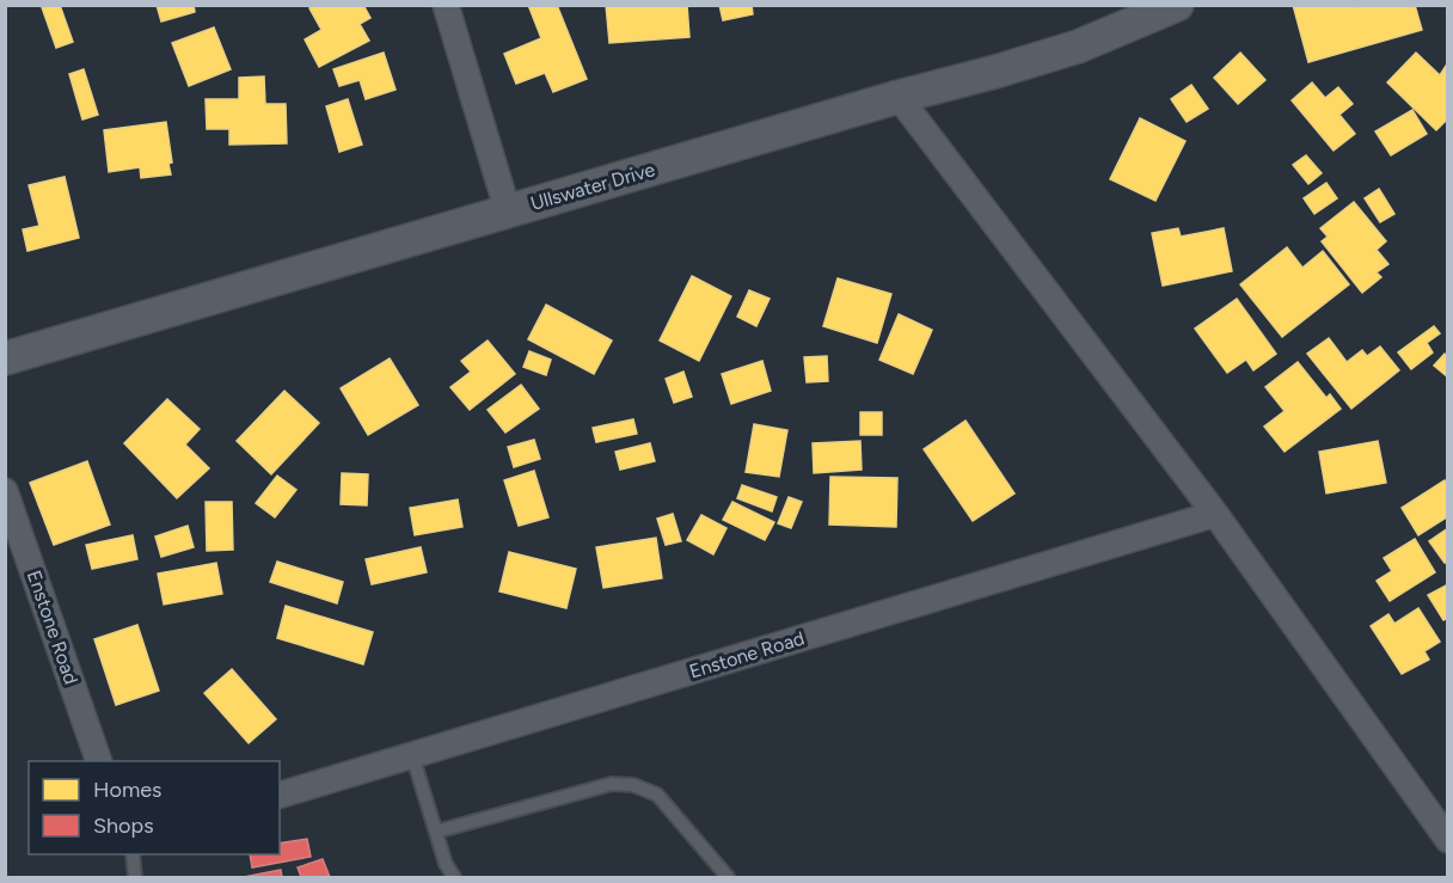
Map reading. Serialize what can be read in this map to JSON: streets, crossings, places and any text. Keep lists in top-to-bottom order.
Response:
{
  "streets": {
    "street": ["Ullswater Drive", "Enstone Road"]
  },
  "legend": ["Homes", "Shops"]
}
